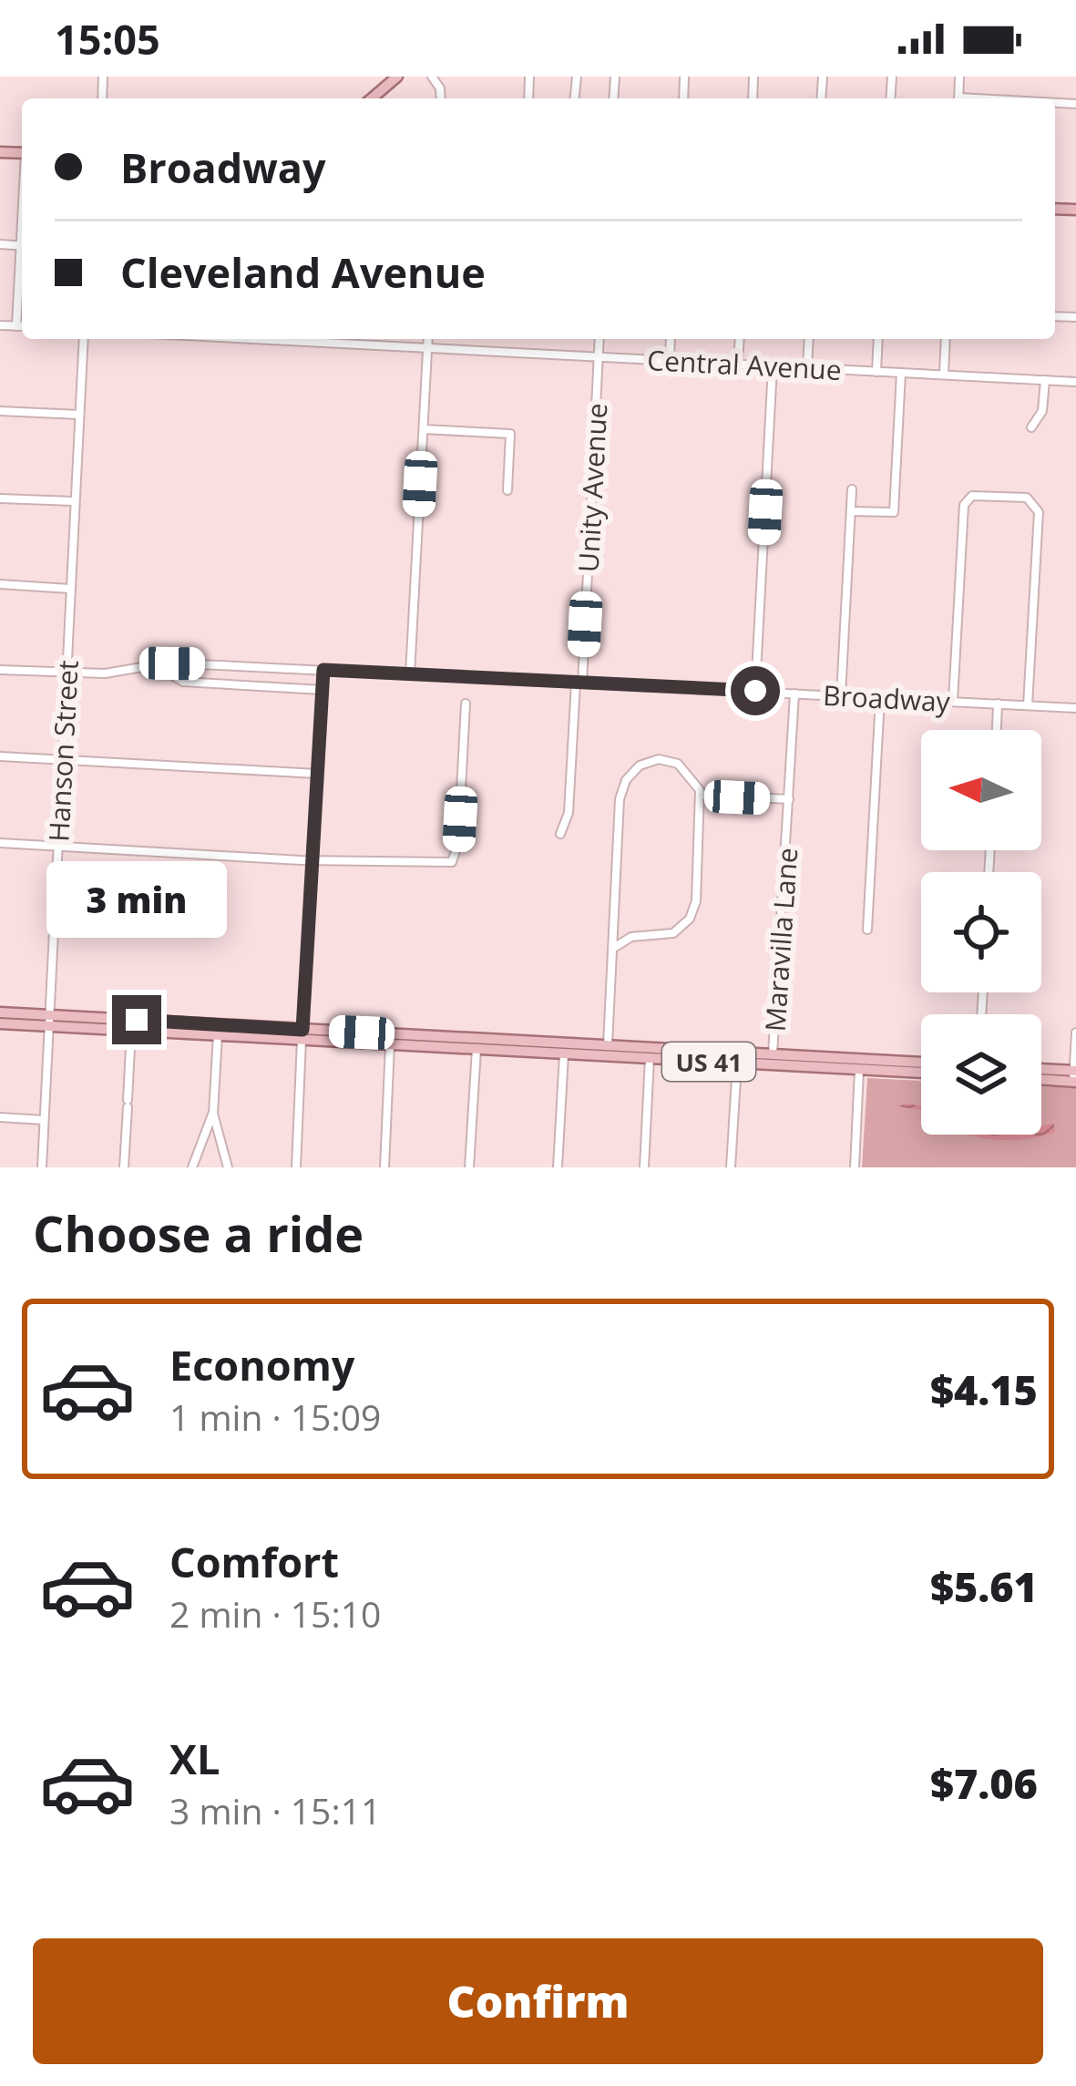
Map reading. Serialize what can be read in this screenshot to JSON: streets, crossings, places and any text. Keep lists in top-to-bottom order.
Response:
{
  "streets": {
    "main road": ["US 41"],
    "street": [
      "Central Avenue",
      "Unity Avenue",
      "Broadway",
      "Hanson Street",
      "Maravilla Lane"
    ]
  },
  "crossings": [
    ["Central Avenue", "Unity Avenue"],
    ["Unity Avenue", "Broadway"],
    ["Broadway", "Hanson Street"],
    ["Broadway", "Maravilla Lane"],
    ["Hanson Street", "US 41"],
    ["Maravilla Lane", "US 41"]
  ],
  "north": "left",
  "page": {
    "status": "15:05",
    "banner": ["Broadway", "Cleveland Avenue"],
    "bubble": "3 min",
    "heading": "Choose a ride",
    "list": [
      {
        "name": "Economy",
        "note": "1 min · 15:09",
        "value": "$4.15"
      },
      {
        "name": "Comfort",
        "note": "2 min · 15:10",
        "value": "$5.61"
      },
      {
        "name": "XL",
        "note": "3 min · 15:11",
        "value": "$7.06"
      }
    ],
    "buttons": "Confirm"
  }
}
